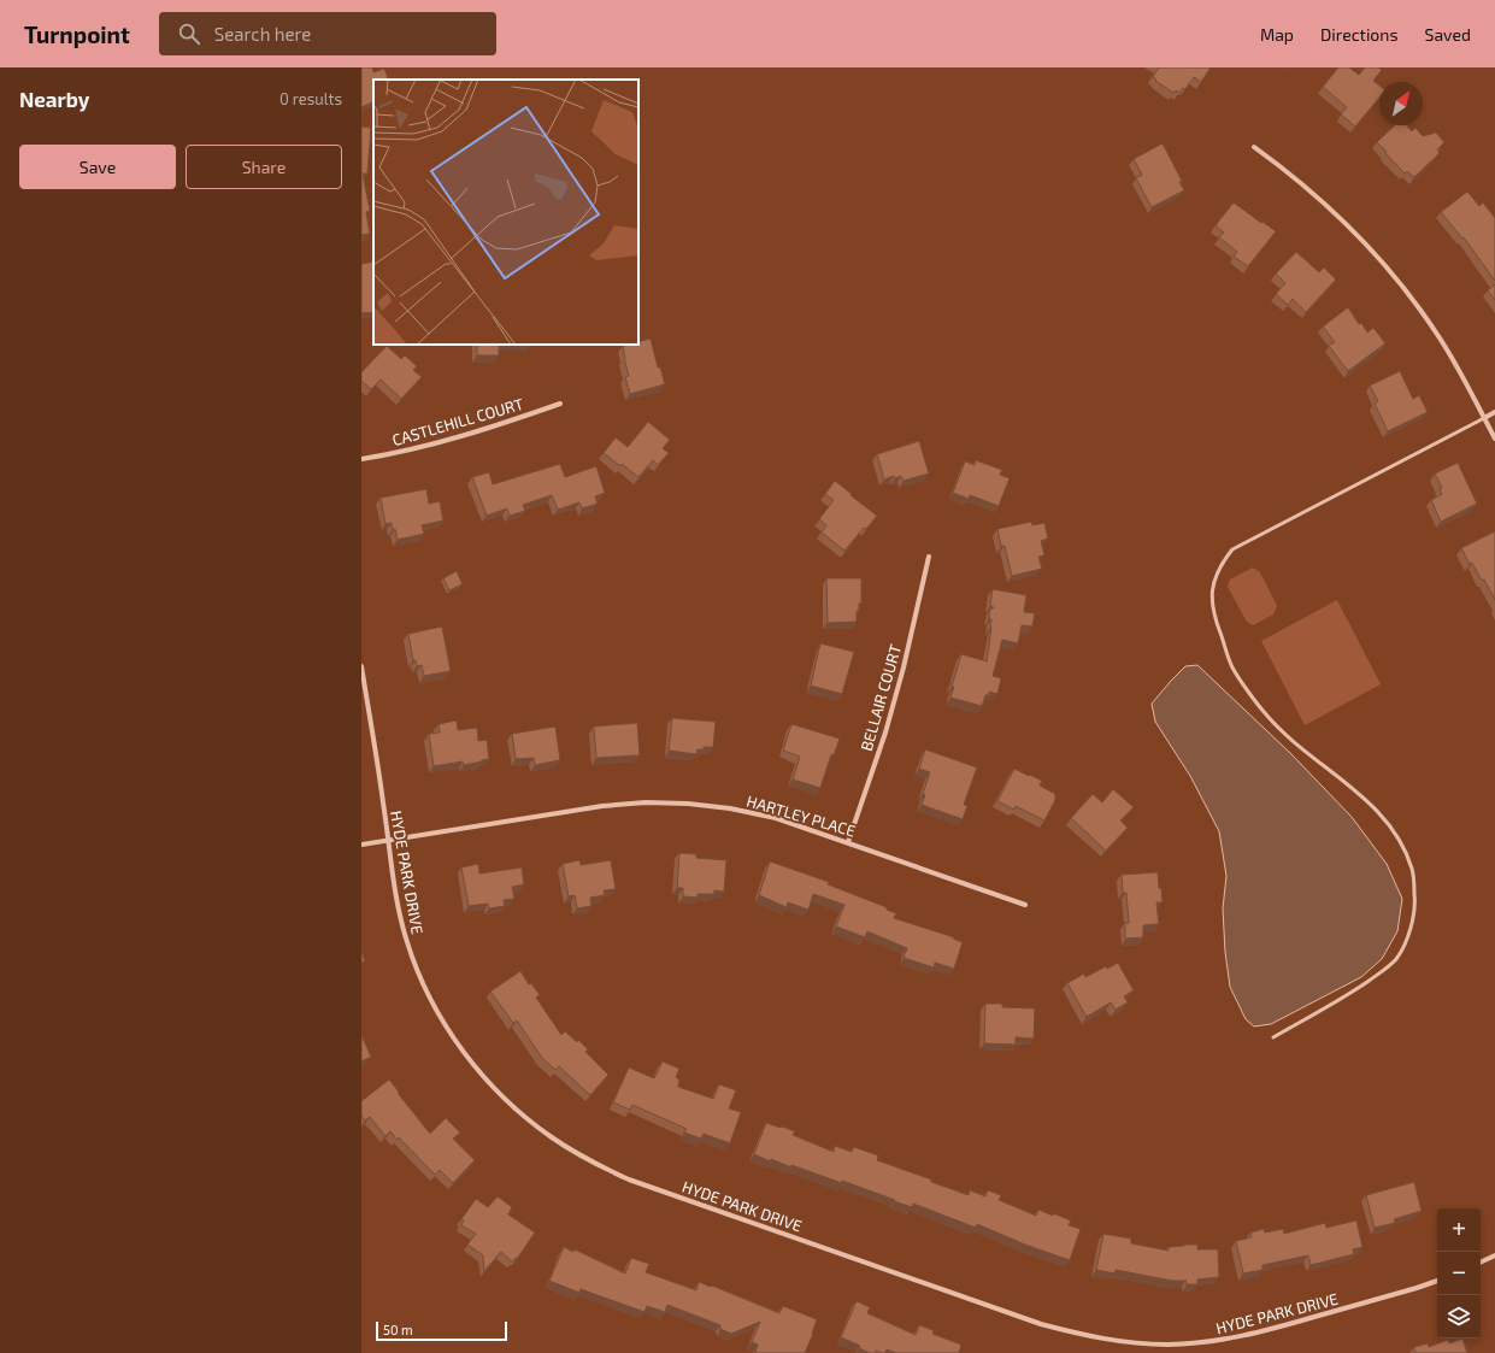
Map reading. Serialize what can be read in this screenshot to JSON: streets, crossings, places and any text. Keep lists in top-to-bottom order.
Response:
{
  "streets": {
    "street": [
      "CASTLEHILL COURT",
      "BELLAIR COURT",
      "HARTLEY PLACE",
      "HYDE PARK DRIVE"
    ]
  },
  "crossings": [
    ["BELLAIR COURT", "HARTLEY PLACE"],
    ["HARTLEY PLACE", "HYDE PARK DRIVE"]
  ],
  "scale_bar": "50 m",
  "north": "top right",
  "page": {
    "header": "Turnpoint",
    "search": "Search here",
    "nav": ["Map", "Directions", "Saved"],
    "heading": ["Nearby", "0 results"],
    "buttons": ["Save", "Share"],
    "map_buttons": ["+", "−"],
    "scale": "50 m"
  }
}
